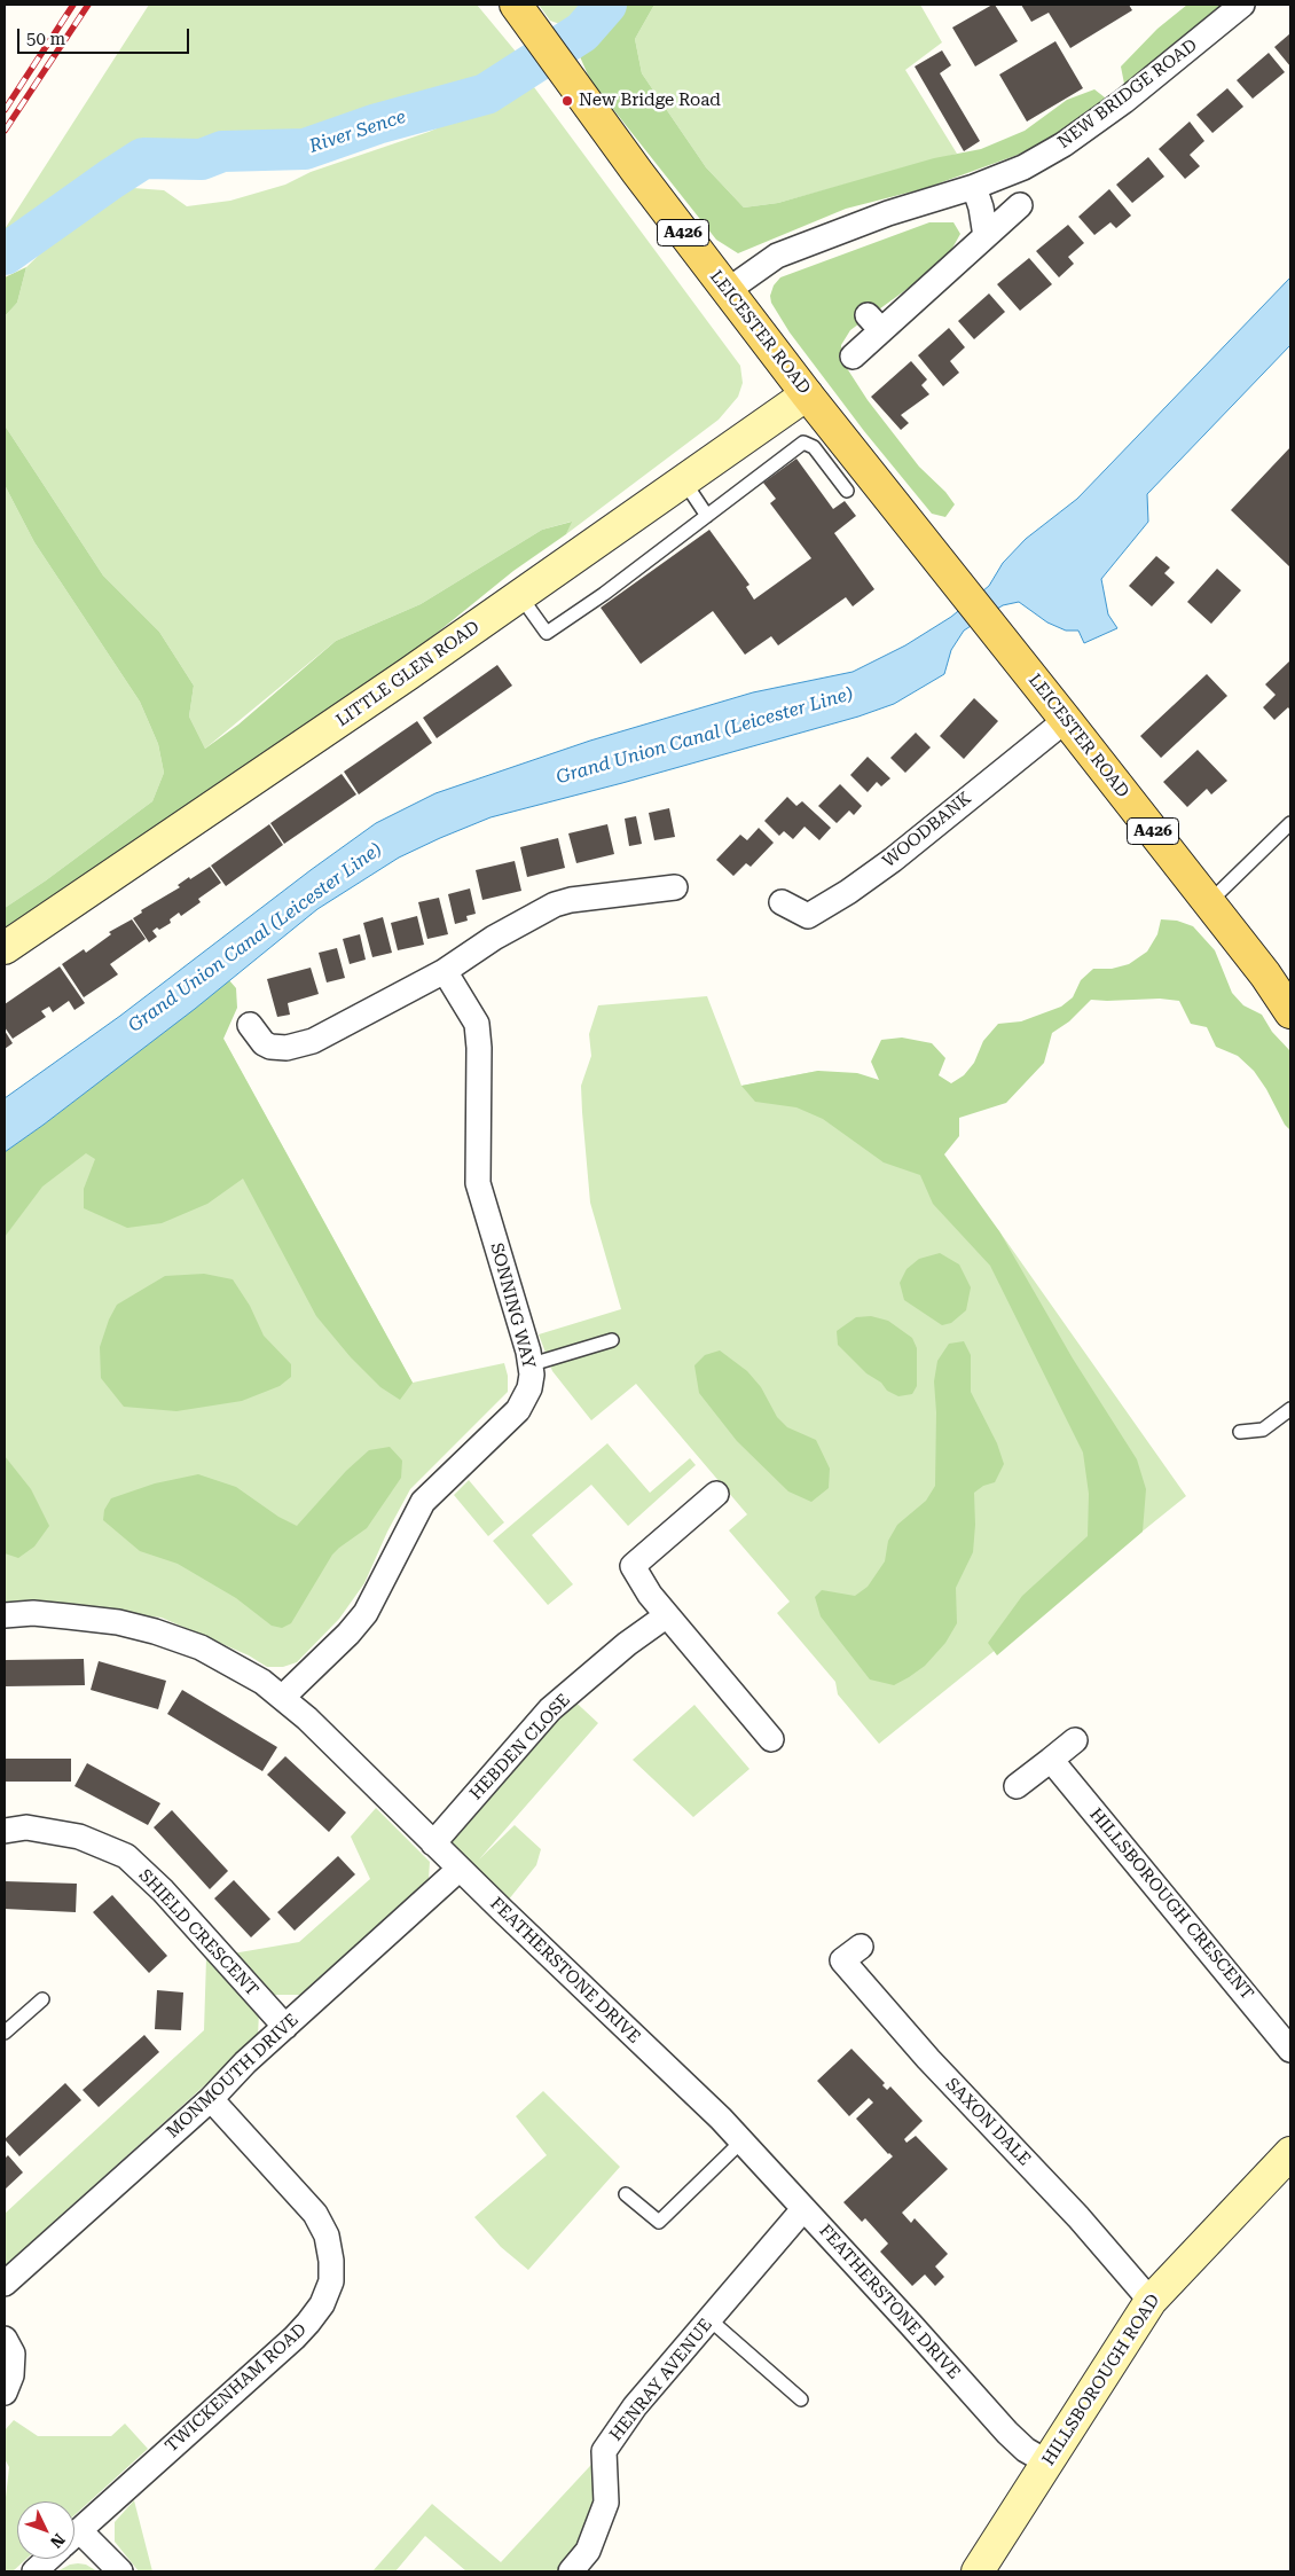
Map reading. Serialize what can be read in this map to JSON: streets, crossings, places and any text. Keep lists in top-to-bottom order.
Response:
{
  "streets": {
    "main road": [
      "A426",
      "LEICESTER ROAD",
      "LITTLE GLEN ROAD",
      "HILLSBOROUGH ROAD"
    ],
    "street": [
      "NEW BRIDGE ROAD",
      "WOODBANK",
      "SONNING WAY",
      "HEBDEN CLOSE",
      "HILLSBOROUGH CRESCENT",
      "SHIELD CRESCENT",
      "FEATHERSTONE DRIVE",
      "MONMOUTH DRIVE",
      "SAXON DALE",
      "HENRAY AVENUE",
      "TWICKENHAM ROAD"
    ]
  },
  "crossings": [
    ["NEW BRIDGE ROAD", "LEICESTER ROAD"],
    ["LEICESTER ROAD", "LITTLE GLEN ROAD"],
    ["LEICESTER ROAD", "WOODBANK"],
    ["SONNING WAY", "FEATHERSTONE DRIVE"],
    ["HEBDEN CLOSE", "FEATHERSTONE DRIVE"],
    ["SHIELD CRESCENT", "MONMOUTH DRIVE"],
    ["FEATHERSTONE DRIVE", "MONMOUTH DRIVE"],
    ["FEATHERSTONE DRIVE", "HENRAY AVENUE"],
    ["FEATHERSTONE DRIVE", "HILLSBOROUGH ROAD"],
    ["MONMOUTH DRIVE", "TWICKENHAM ROAD"],
    ["SAXON DALE", "HILLSBOROUGH ROAD"]
  ],
  "water": ["River Sence", "Grand Union Canal (Leicester Line)"],
  "places": ["New Bridge Road"],
  "scale_bar": "50 m",
  "north": "bottom right"
}
